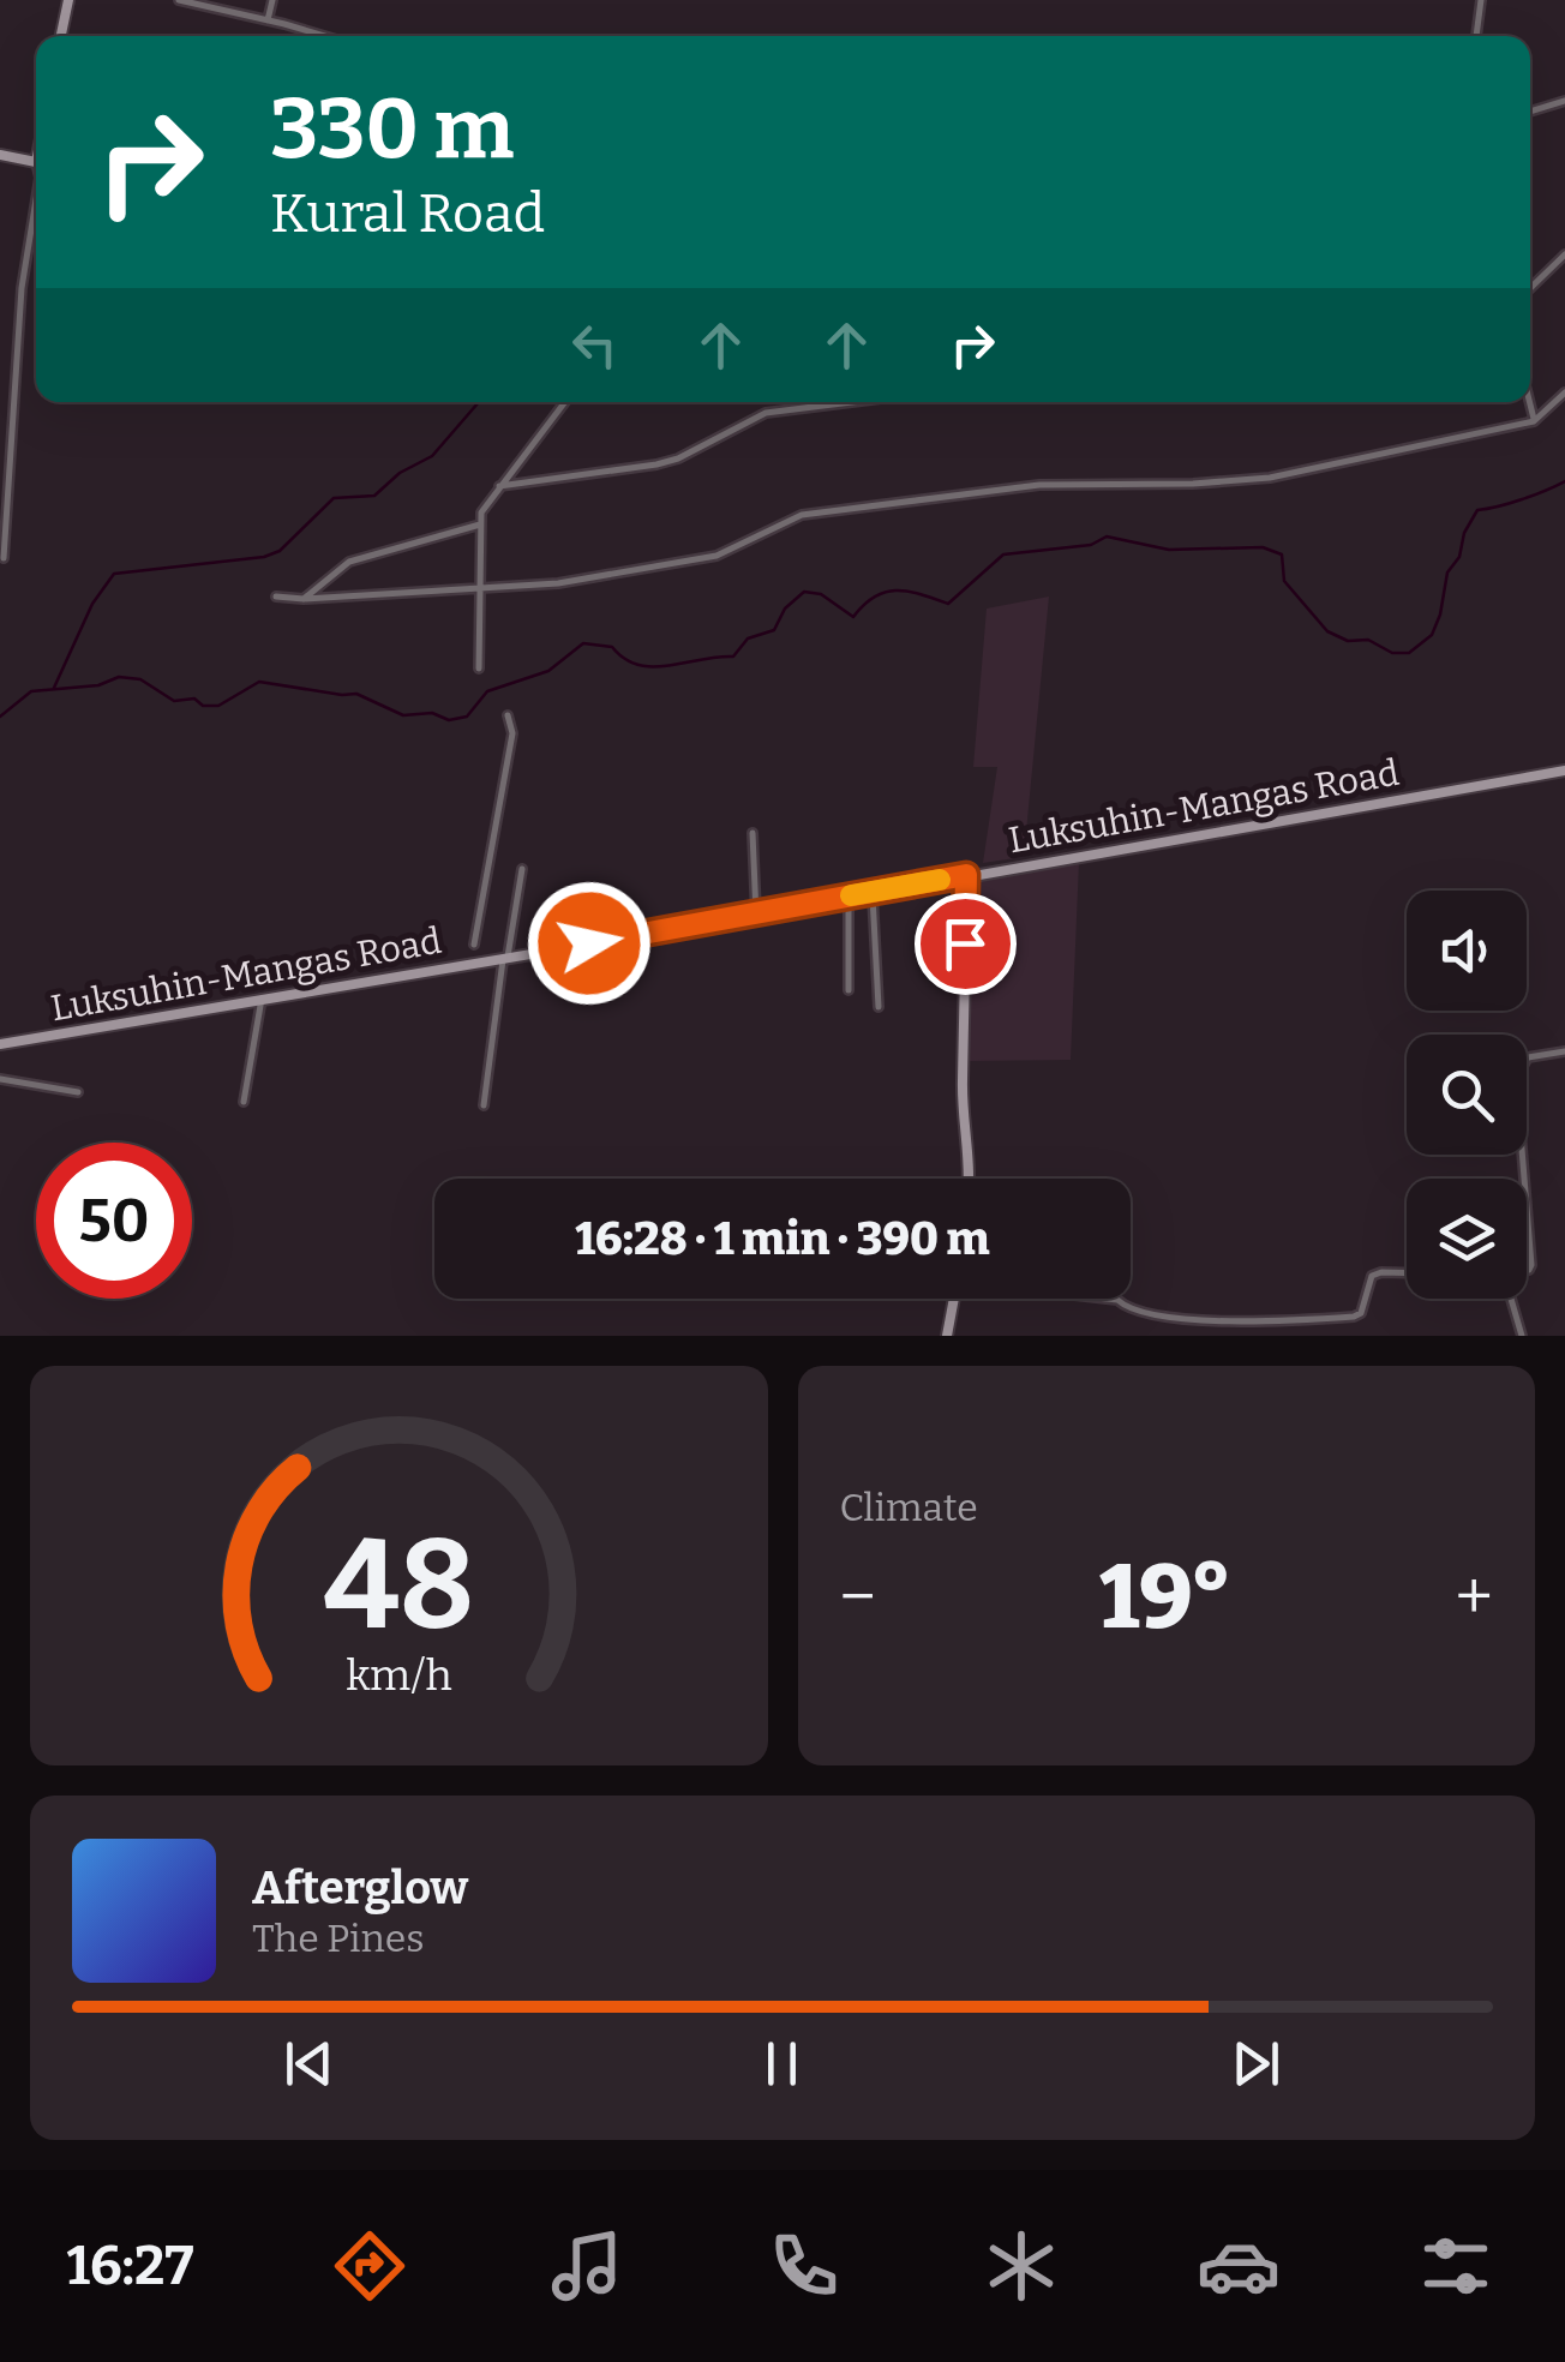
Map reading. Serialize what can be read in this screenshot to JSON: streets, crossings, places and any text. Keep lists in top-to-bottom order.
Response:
{
  "streets": {
    "main road": ["Luksuhin-Mangas Road"]
  },
  "page": {
    "turn": ["330 m", "Kural Road"],
    "limit": "50",
    "trip": "16:28 · 1 min · 390 m",
    "tile": "Climate",
    "heat": ["−", "19°", "+"],
    "song": ["Afterglow", "The Pines"],
    "tabs": "16:27",
    "gauge": ["48", "km/h"]
  }
}
